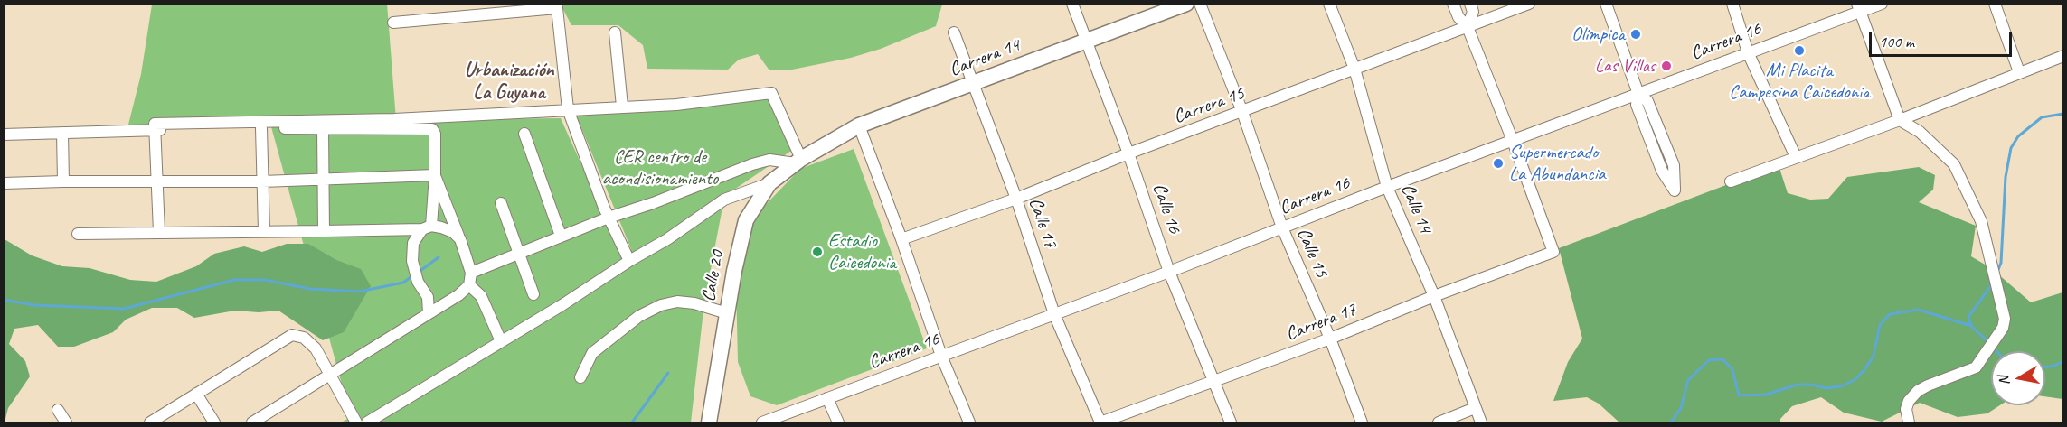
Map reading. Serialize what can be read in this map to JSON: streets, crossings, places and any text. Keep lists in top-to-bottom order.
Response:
{
  "streets": {
    "main road": ["Carrera 14", "Calle 20"],
    "street": [
      "Carrera 16",
      "Carrera 15",
      "Calle 16",
      "Calle 14",
      "Calle 17",
      "Calle 15",
      "Carrera 17"
    ]
  },
  "crossings": [
    ["Carrera 16", "Calle 16"],
    ["Carrera 16", "Calle 14"],
    ["Carrera 16", "Calle 17"],
    ["Carrera 16", "Calle 15"],
    ["Carrera 16", "Carrera 17"],
    ["Carrera 14", "Calle 16"],
    ["Carrera 14", "Calle 17"],
    ["Carrera 14", "Calle 20"],
    ["Carrera 15", "Calle 16"],
    ["Carrera 15", "Calle 14"],
    ["Carrera 15", "Calle 17"],
    ["Carrera 15", "Calle 15"],
    ["Calle 16", "Carrera 17"],
    ["Calle 14", "Carrera 17"],
    ["Calle 17", "Carrera 17"],
    ["Calle 15", "Carrera 17"]
  ],
  "districts": ["Urbanización La Guyana"],
  "parks": ["CER centro de acondisionamiento"],
  "places": [
    "Olimpica",
    "Mi Placita Campesina Caicedonia",
    "Las Villas",
    "Supermercado La Abundancia",
    "Estadio Caicedonia"
  ],
  "scale_bar": "100 m",
  "north": "left"
}
